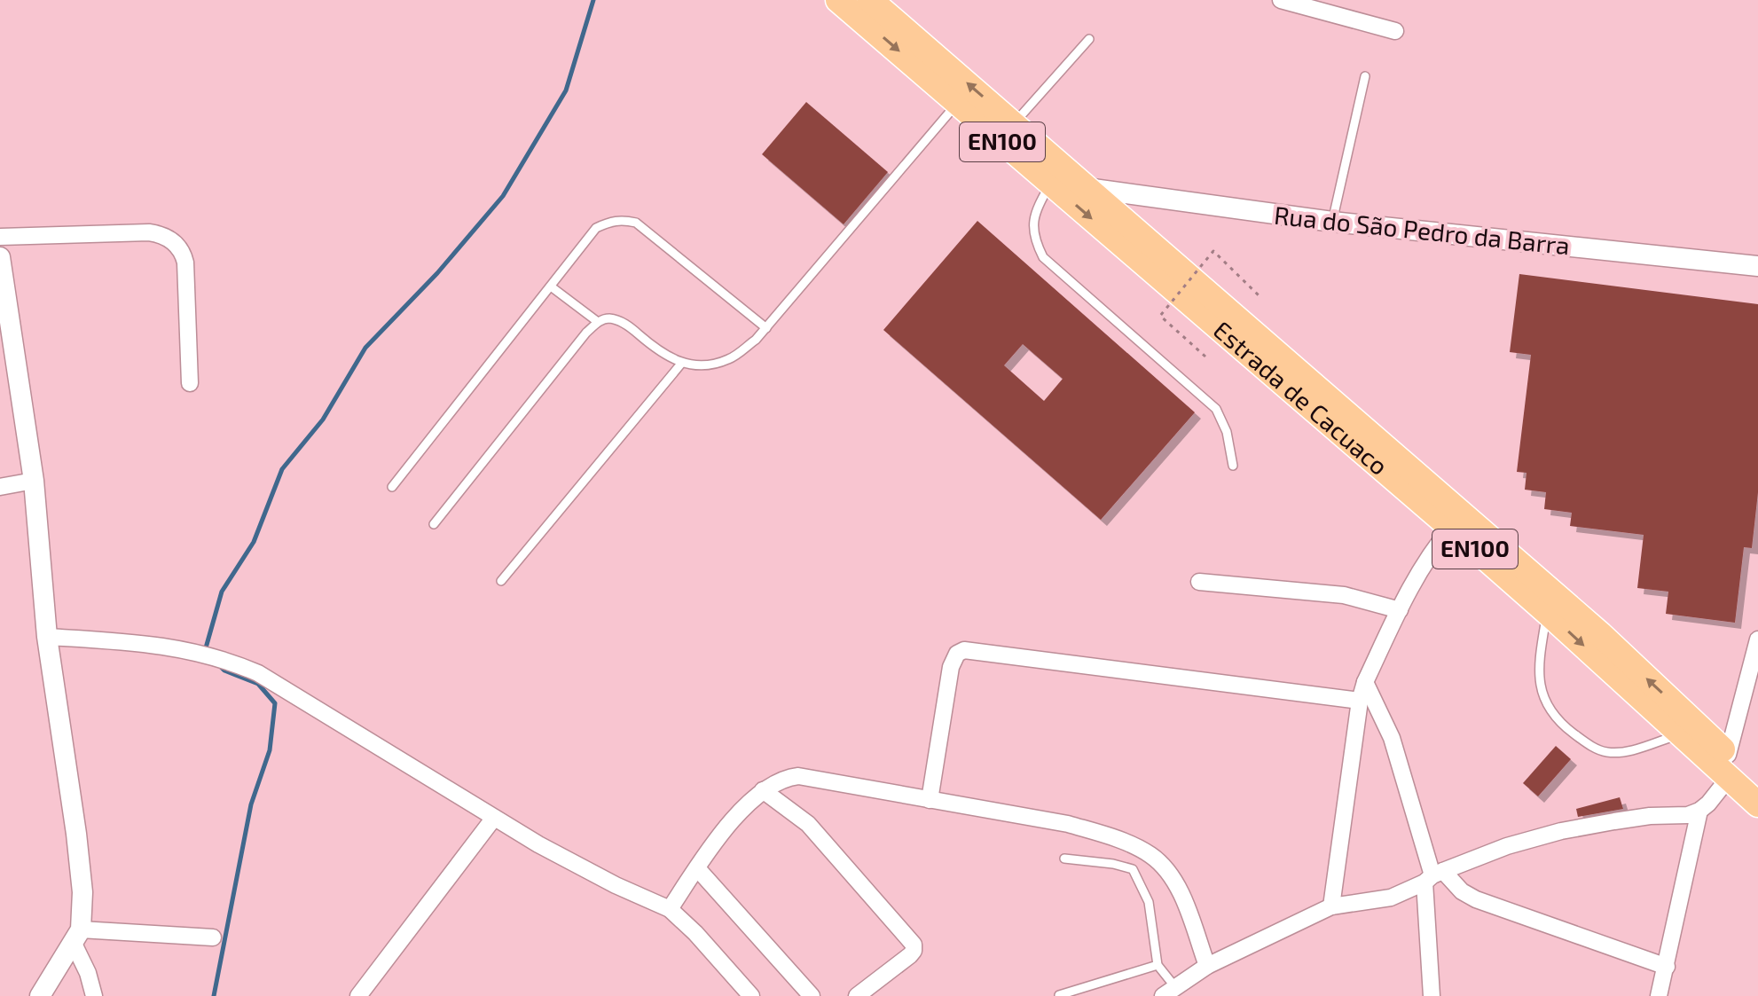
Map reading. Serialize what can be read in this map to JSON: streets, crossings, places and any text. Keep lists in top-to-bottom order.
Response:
{
  "streets": {
    "main road": ["EN100", "Estrada de Cacuaco"],
    "street": ["Rua do São Pedro da Barra"]
  },
  "crossings": [
    ["Rua do São Pedro da Barra", "Estrada de Cacuaco"]
  ]
}
